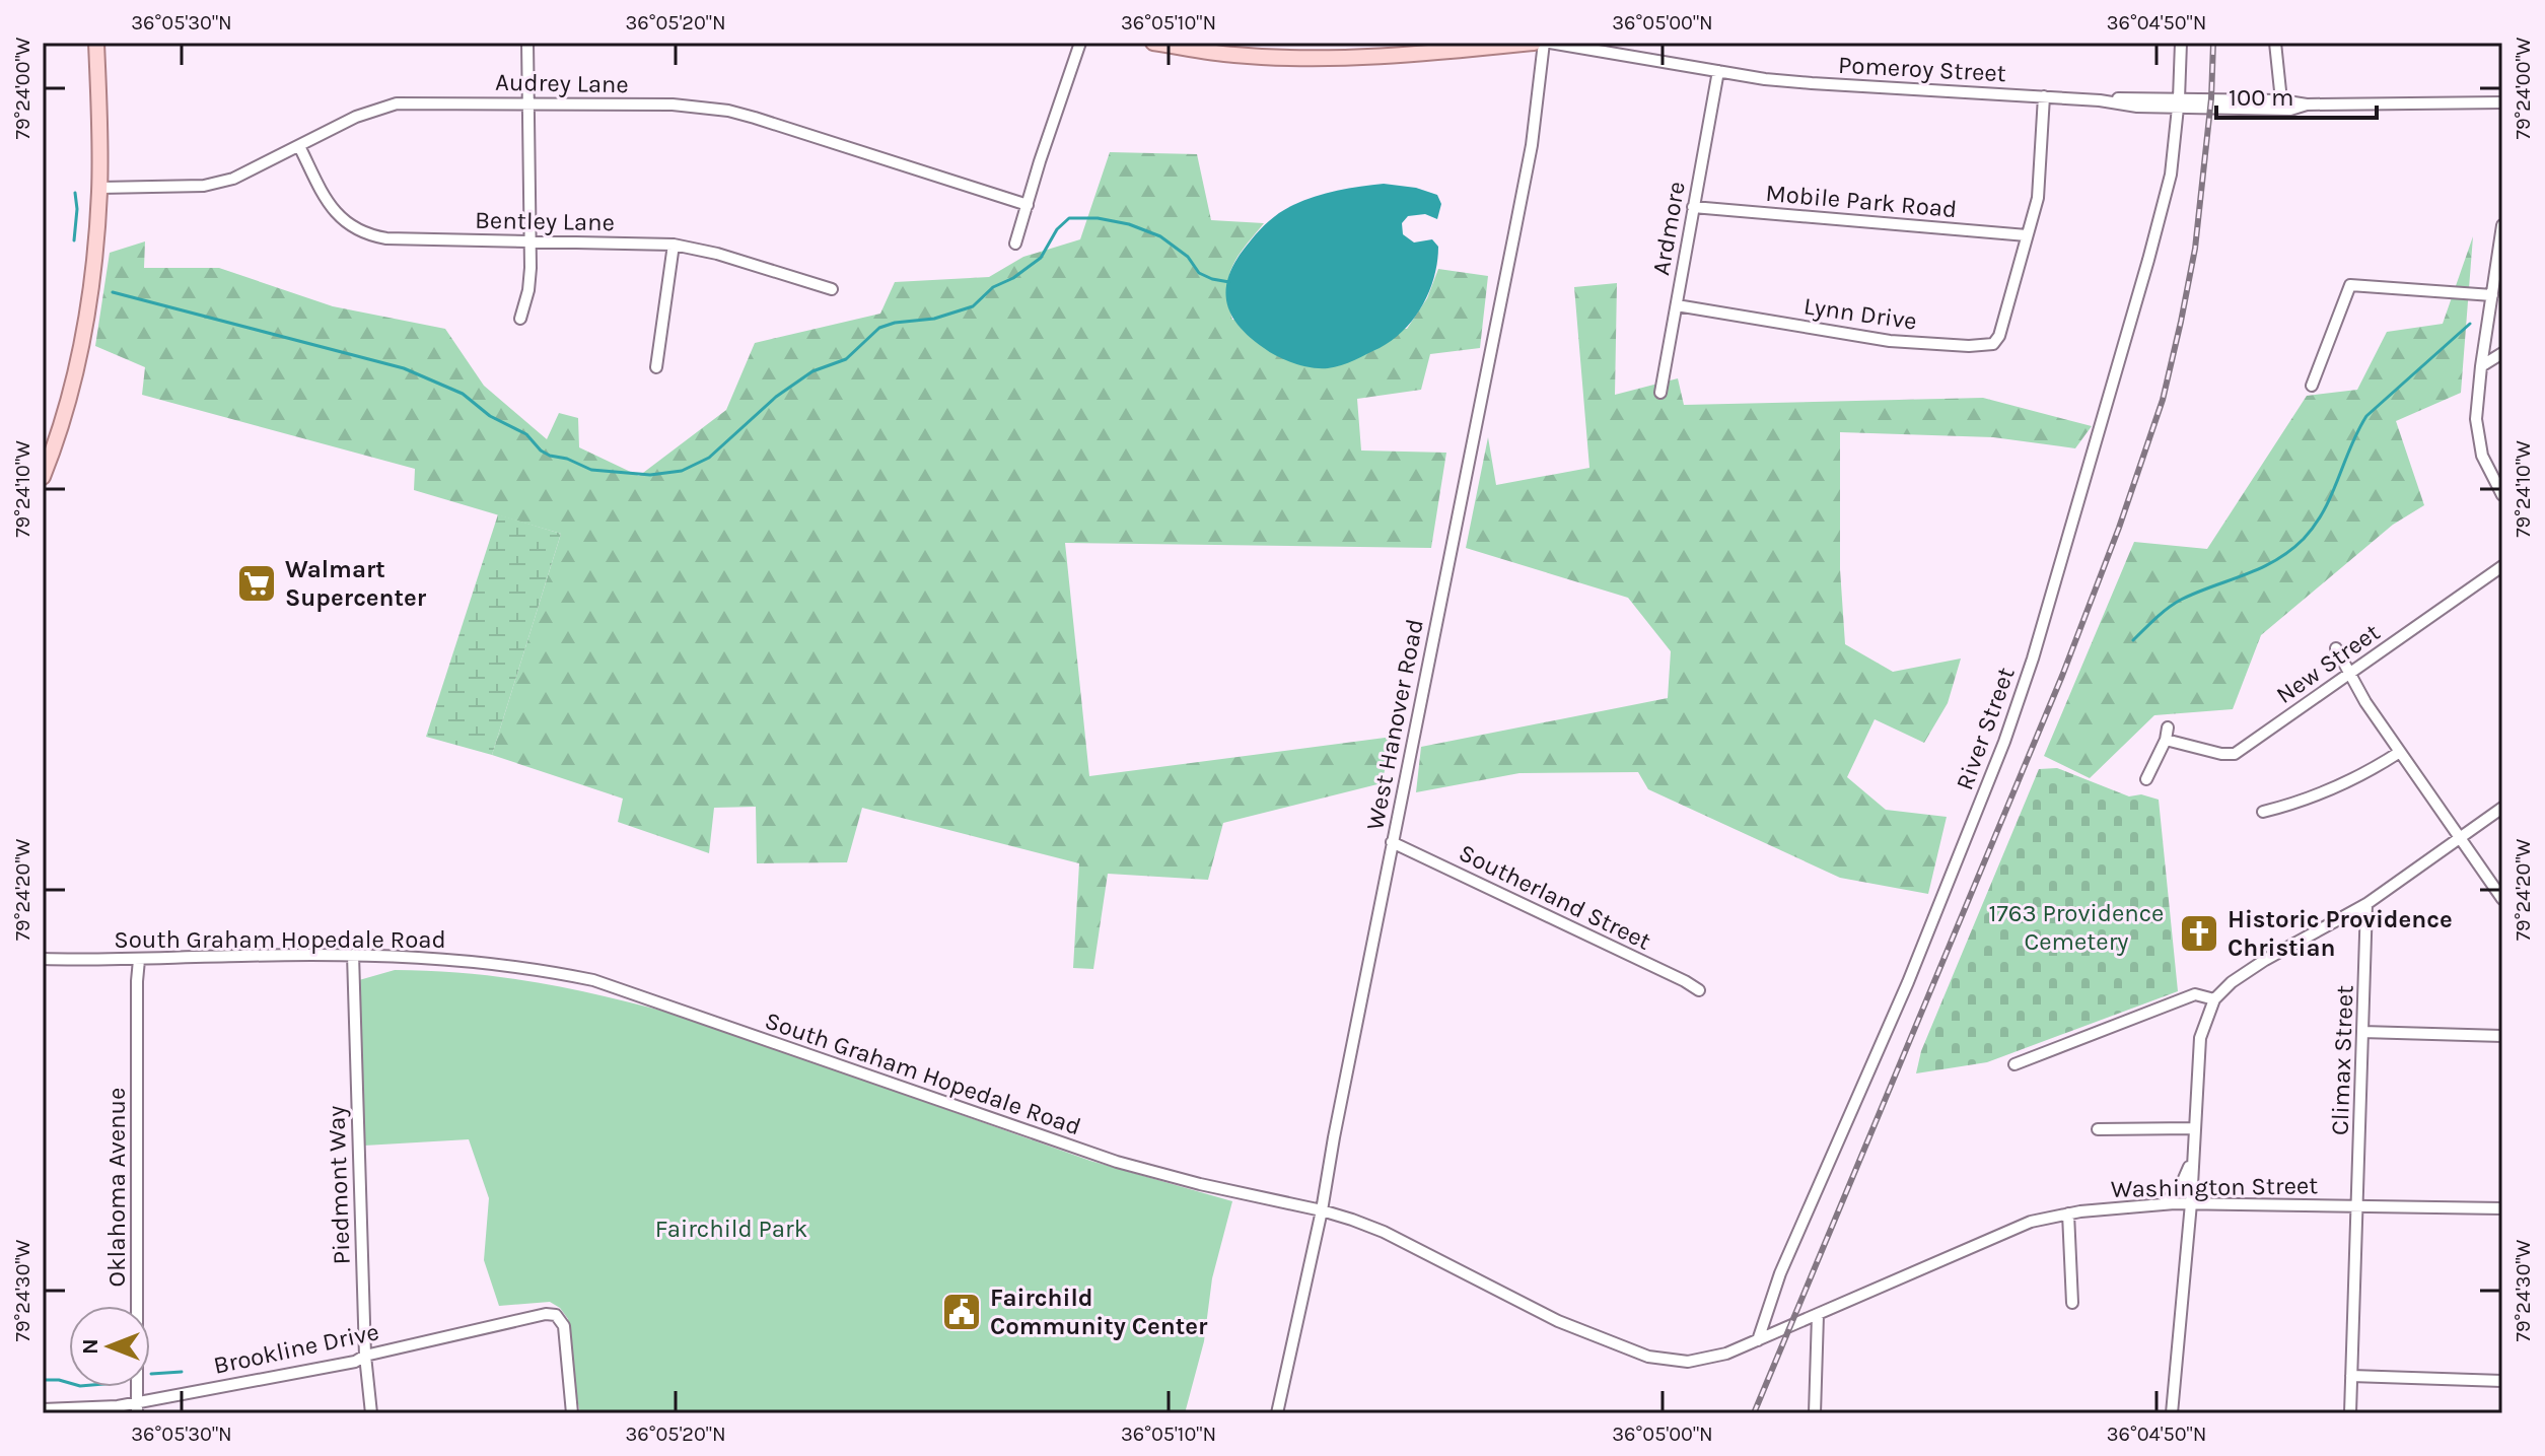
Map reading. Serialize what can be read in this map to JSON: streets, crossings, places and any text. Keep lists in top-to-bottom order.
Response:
{
  "streets": {
    "street": [
      "Pomeroy Street",
      "Audrey Lane",
      "Mobile Park Road",
      "Bentley Lane",
      "Ardmore",
      "Lynn Drive",
      "New Street",
      "West Hanover Road",
      "River Street",
      "Southerland Street",
      "South Graham Hopedale Road",
      "Climax Street",
      "Piedmont Way",
      "Oklahoma Avenue",
      "Washington Street",
      "Brookline Drive"
    ]
  },
  "crossings": [
    ["Pomeroy Street", "Ardmore"],
    ["Pomeroy Street", "Lynn Drive"],
    ["Pomeroy Street", "West Hanover Road"],
    ["Pomeroy Street", "River Street"],
    ["Audrey Lane", "Bentley Lane"],
    ["Mobile Park Road", "Ardmore"],
    ["Mobile Park Road", "Lynn Drive"],
    ["Ardmore", "Lynn Drive"],
    ["West Hanover Road", "Southerland Street"],
    ["West Hanover Road", "South Graham Hopedale Road"],
    ["River Street", "South Graham Hopedale Road"],
    ["River Street", "Washington Street"],
    ["South Graham Hopedale Road", "Piedmont Way"],
    ["South Graham Hopedale Road", "Oklahoma Avenue"],
    ["South Graham Hopedale Road", "Washington Street"],
    ["Climax Street", "Washington Street"],
    ["Piedmont Way", "Brookline Drive"],
    ["Oklahoma Avenue", "Brookline Drive"]
  ],
  "parks": ["1763 Providence Cemetery", "Fairchild Park"],
  "places": {
    "supermarket": ["Walmart Supercenter"],
    "church": ["Historic Providence Christian"],
    "public building": ["Fairchild Community Center"]
  },
  "scale_bar": "100 m",
  "north": "left",
  "coordinates": [
    "36°05'30\"N",
    "36°05'20\"N",
    "36°05'10\"N",
    "36°05'00\"N",
    "36°04'50\"N",
    "79°24'00\"W",
    "79°24'10\"W",
    "79°24'20\"W",
    "79°24'30\"W"
  ]
}
